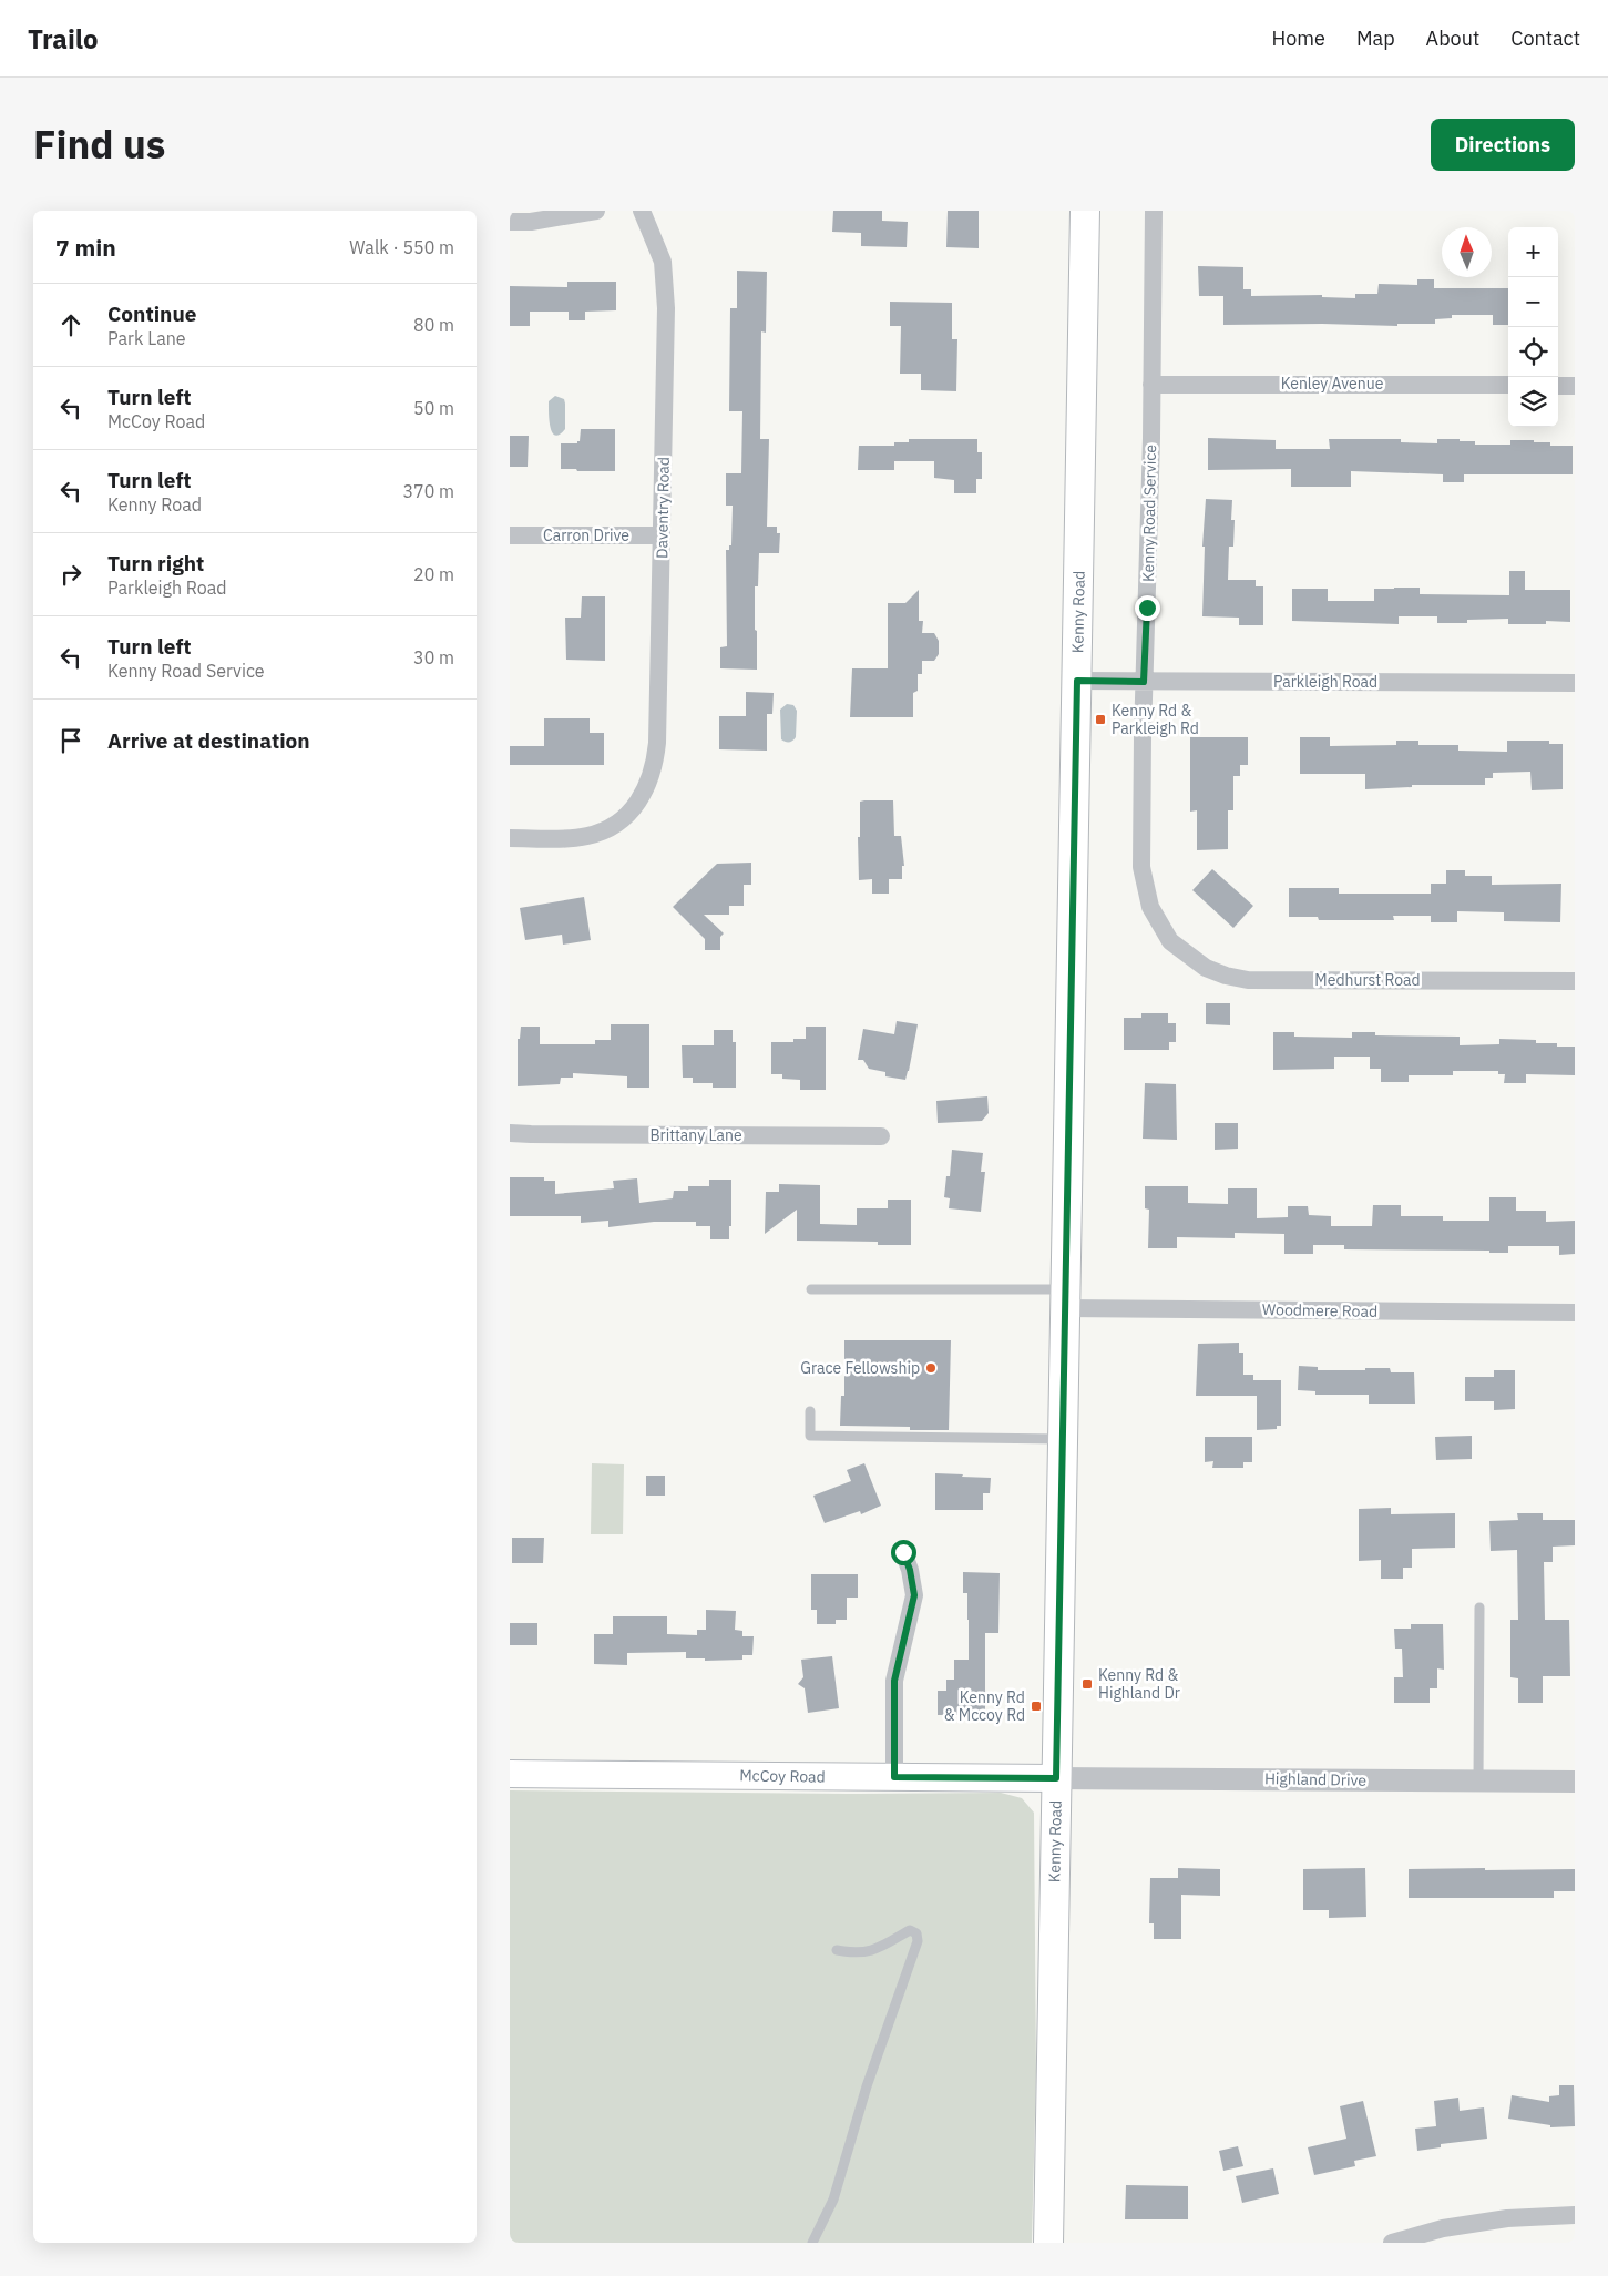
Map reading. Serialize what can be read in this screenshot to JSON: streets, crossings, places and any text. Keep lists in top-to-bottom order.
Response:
{
  "streets": {
    "main road": ["Kenny Road", "McCoy Road"],
    "street": [
      "Kenley Avenue",
      "Daventry Road",
      "Kenny Road Service",
      "Carron Drive",
      "Parkleigh Road",
      "Medhurst Road",
      "Brittany Lane",
      "Woodmere Road",
      "Highland Drive"
    ]
  },
  "crossings": [
    ["Kenley Avenue", "Kenny Road Service"],
    ["Daventry Road", "Carron Drive"],
    ["Kenny Road Service", "Parkleigh Road"],
    ["Kenny Road Service", "Medhurst Road"],
    ["Kenny Road", "Parkleigh Road"],
    ["Kenny Road", "Woodmere Road"],
    ["Kenny Road", "McCoy Road"],
    ["Kenny Road", "Highland Drive"],
    ["McCoy Road", "Highland Drive"]
  ],
  "places": {
    "transit": ["Kenny Rd & Parkleigh Rd", "Kenny Rd & Highland Dr", "Kenny Rd & Mccoy Rd"],
    "other": ["Grace Fellowship"]
  },
  "north": "top",
  "page": {
    "header": "Trailo",
    "nav": [
      "Home",
      "Map",
      "About",
      "Contact"
    ],
    "title": "Find us",
    "buttons": "Directions",
    "heading": ["7 min", "Walk · 550 m"],
    "map_buttons": ["+", "−"],
    "list": [
      ["Continue", "Park Lane", "80 m"],
      ["Turn left", "McCoy Road", "50 m"],
      ["Turn left", "Kenny Road", "370 m"],
      ["Turn right", "Parkleigh Road", "20 m"],
      ["Turn left", "Kenny Road Service", "30 m"],
      "Arrive at destination"
    ]
  }
}
